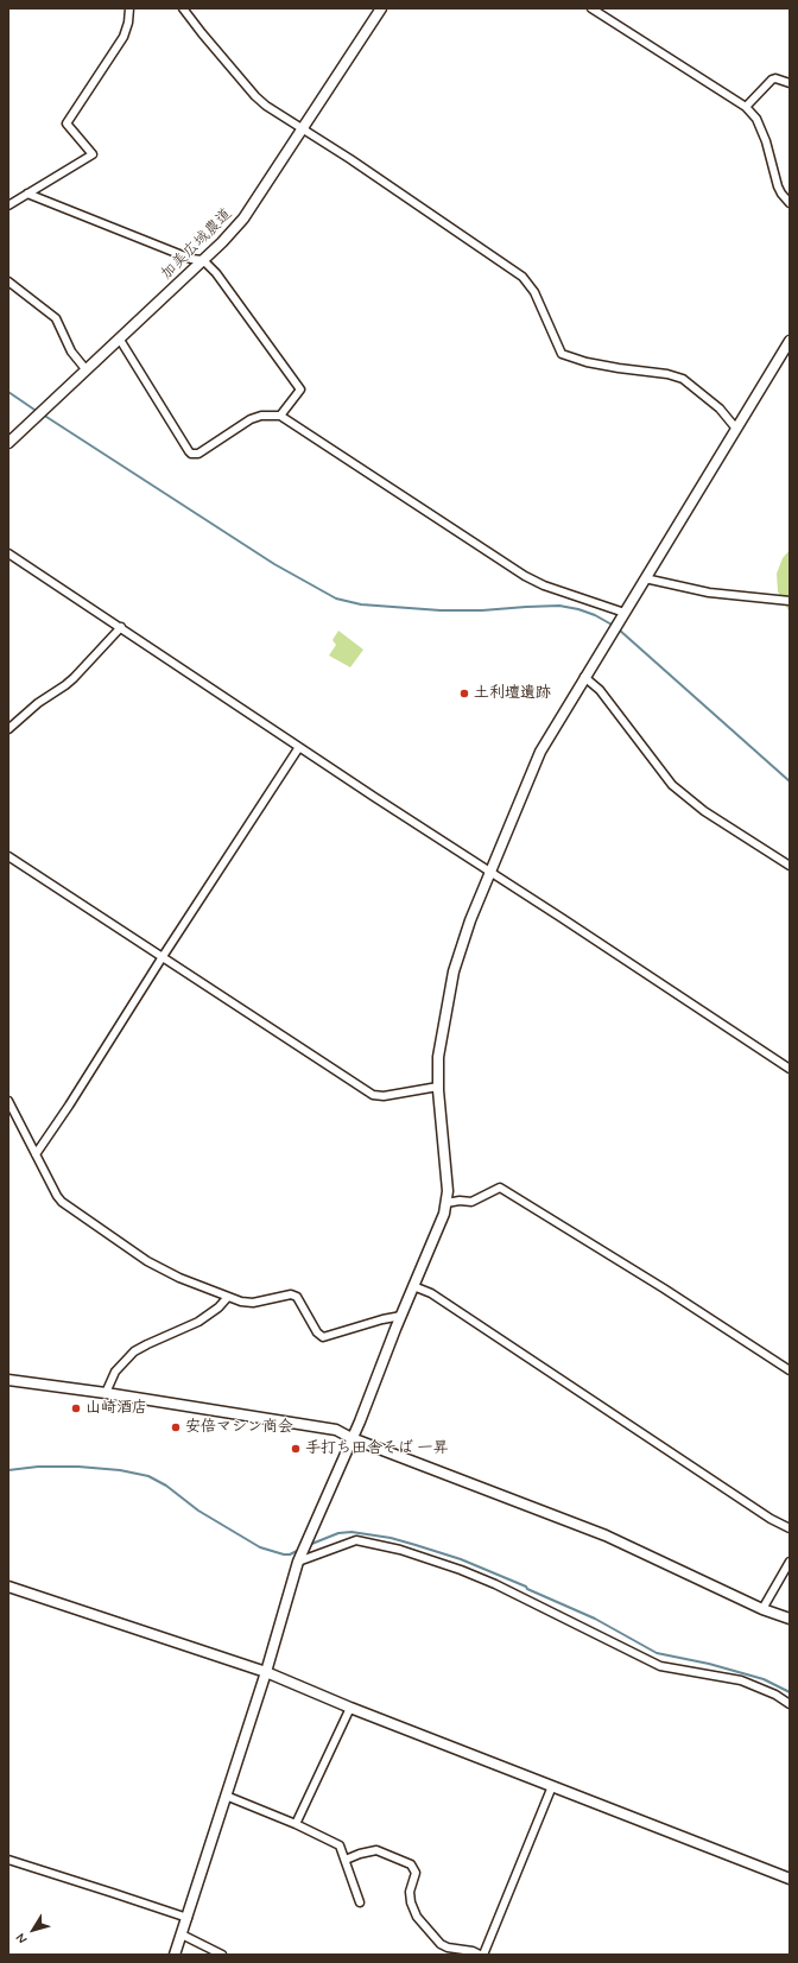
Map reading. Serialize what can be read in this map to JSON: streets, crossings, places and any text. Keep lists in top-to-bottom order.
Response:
{
  "streets": {
    "street": ["加美広域農道"]
  },
  "places": [
    "土利壇遺跡",
    "山崎酒店",
    "安倍マシン商会",
    "手打ち田舎そば 一昇"
  ],
  "north": "bottom left"
}
